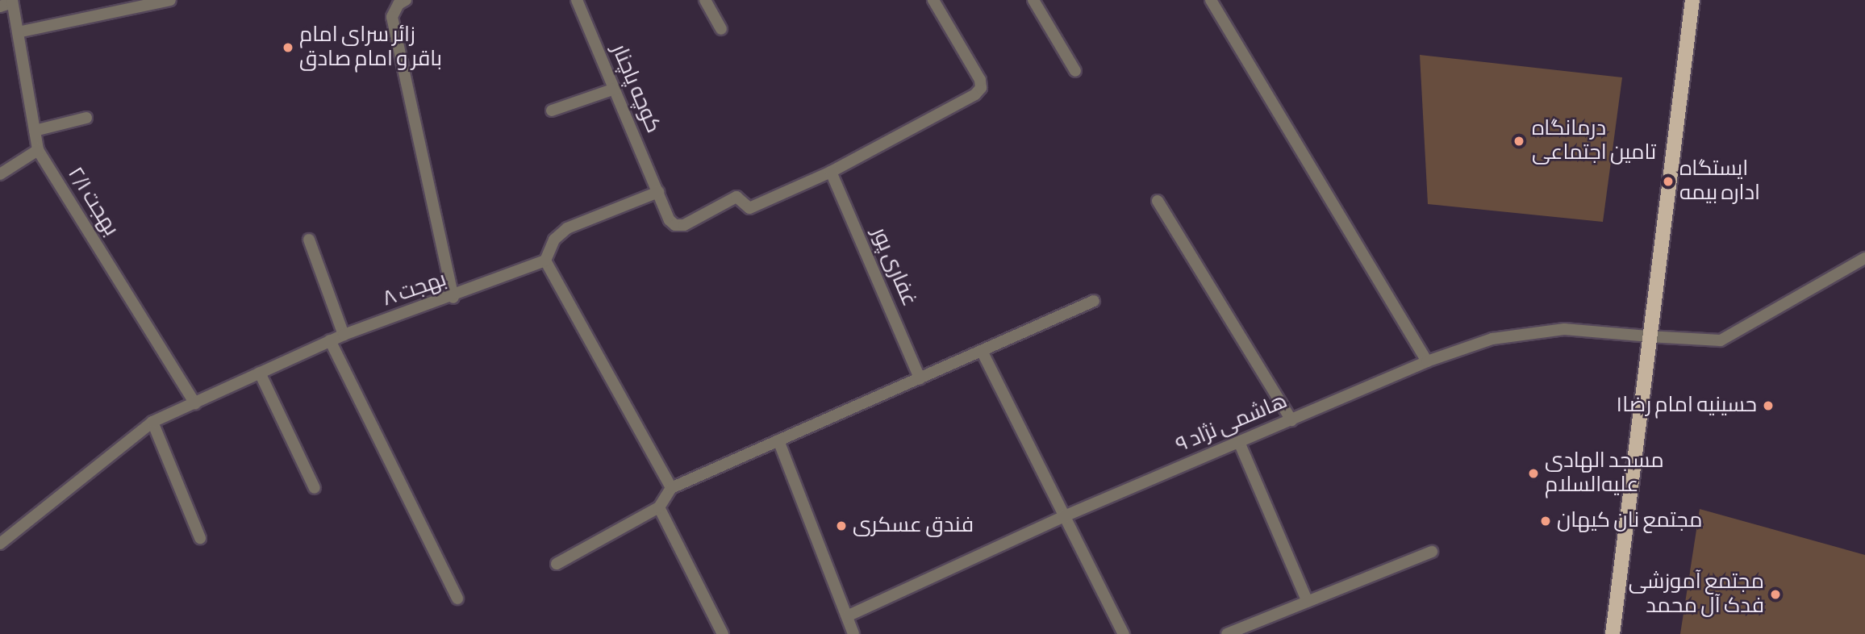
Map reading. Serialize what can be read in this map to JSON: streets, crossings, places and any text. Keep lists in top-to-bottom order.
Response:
{
  "streets": {
    "street": [
      "کوچه پاچنار",
      "بهجت ۲/۱",
      "غفاری پور",
      "بهجت ۸",
      "هاشمی نژاد ۹"
    ]
  },
  "crossings": [
    ["بهجت ۲/۱", "بهجت ۸"]
  ],
  "places": [
    "زائر سرای امام باقر و امام صادق",
    "درمانگاه تامین اجتماعی",
    "ایستگاه اداره بیمه",
    "حسینیه امام رضا۱",
    "مسجد الهادی علیه‌السلام",
    "مجتمع نان کیهان",
    "فندق عسکری",
    "مجتمع آموزشی فدک آل محمد"
  ]
}
